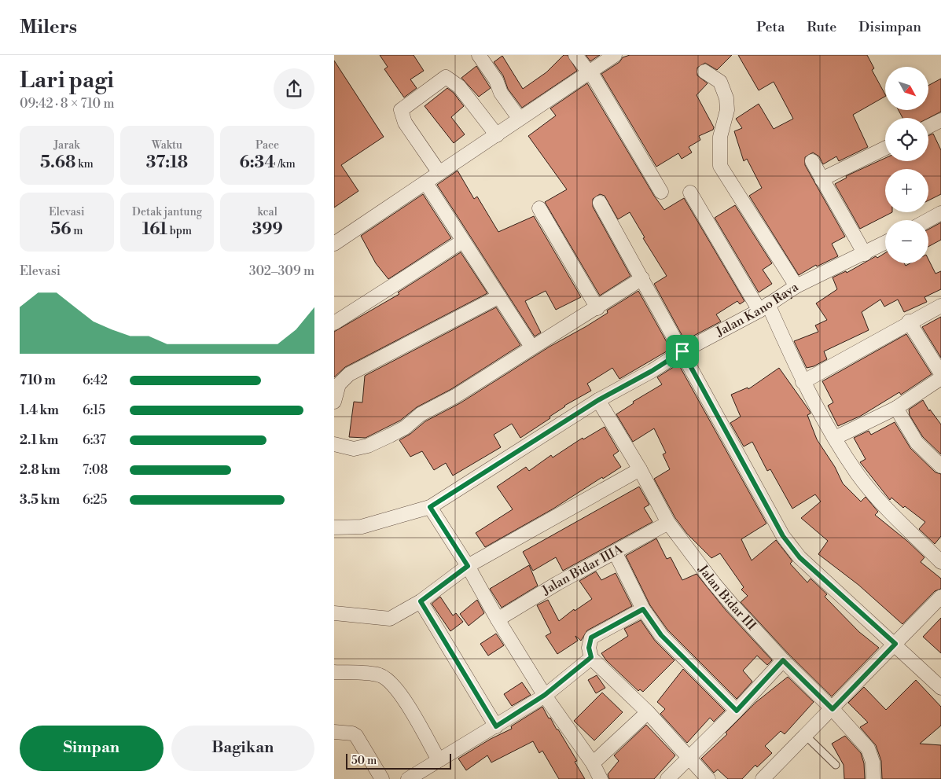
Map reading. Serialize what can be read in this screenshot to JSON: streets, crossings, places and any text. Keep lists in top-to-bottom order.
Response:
{
  "streets": {
    "street": ["Jalan Kano Raya", "Jalan Bidar IIIA", "Jalan Bidar III"]
  },
  "crossings": [
    ["Jalan Kano Raya", "Jalan Bidar III"],
    ["Jalan Bidar IIIA", "Jalan Bidar III"]
  ],
  "scale_bar": "50 m",
  "north": "bottom right",
  "page": {
    "header": "Milers",
    "nav": ["Peta", "Rute", "Disimpan"],
    "heading": ["Lari pagi", "09:42 · 8 × 710 m"],
    "map_buttons": ["+", "−"],
    "stats": [
      ["Jarak", "5.68 km"],
      ["Waktu", "37:18"],
      ["Pace", "6:34 /km"],
      ["Elevasi", "56 m"],
      ["Detak jantung", "161 bpm"],
      ["kcal", "399"]
    ],
    "chart": ["Elevasi", "302–309 m"],
    "list": [
      {
        "name": "710 m",
        "note": "6:42"
      },
      {
        "name": "1.4 km",
        "note": "6:15"
      },
      {
        "name": "2.1 km",
        "note": "6:37"
      },
      {
        "name": "2.8 km",
        "note": "7:08"
      },
      {
        "name": "3.5 km",
        "note": "6:25"
      }
    ],
    "buttons": ["Simpan", "Bagikan"],
    "scale": "50 m"
  }
}
